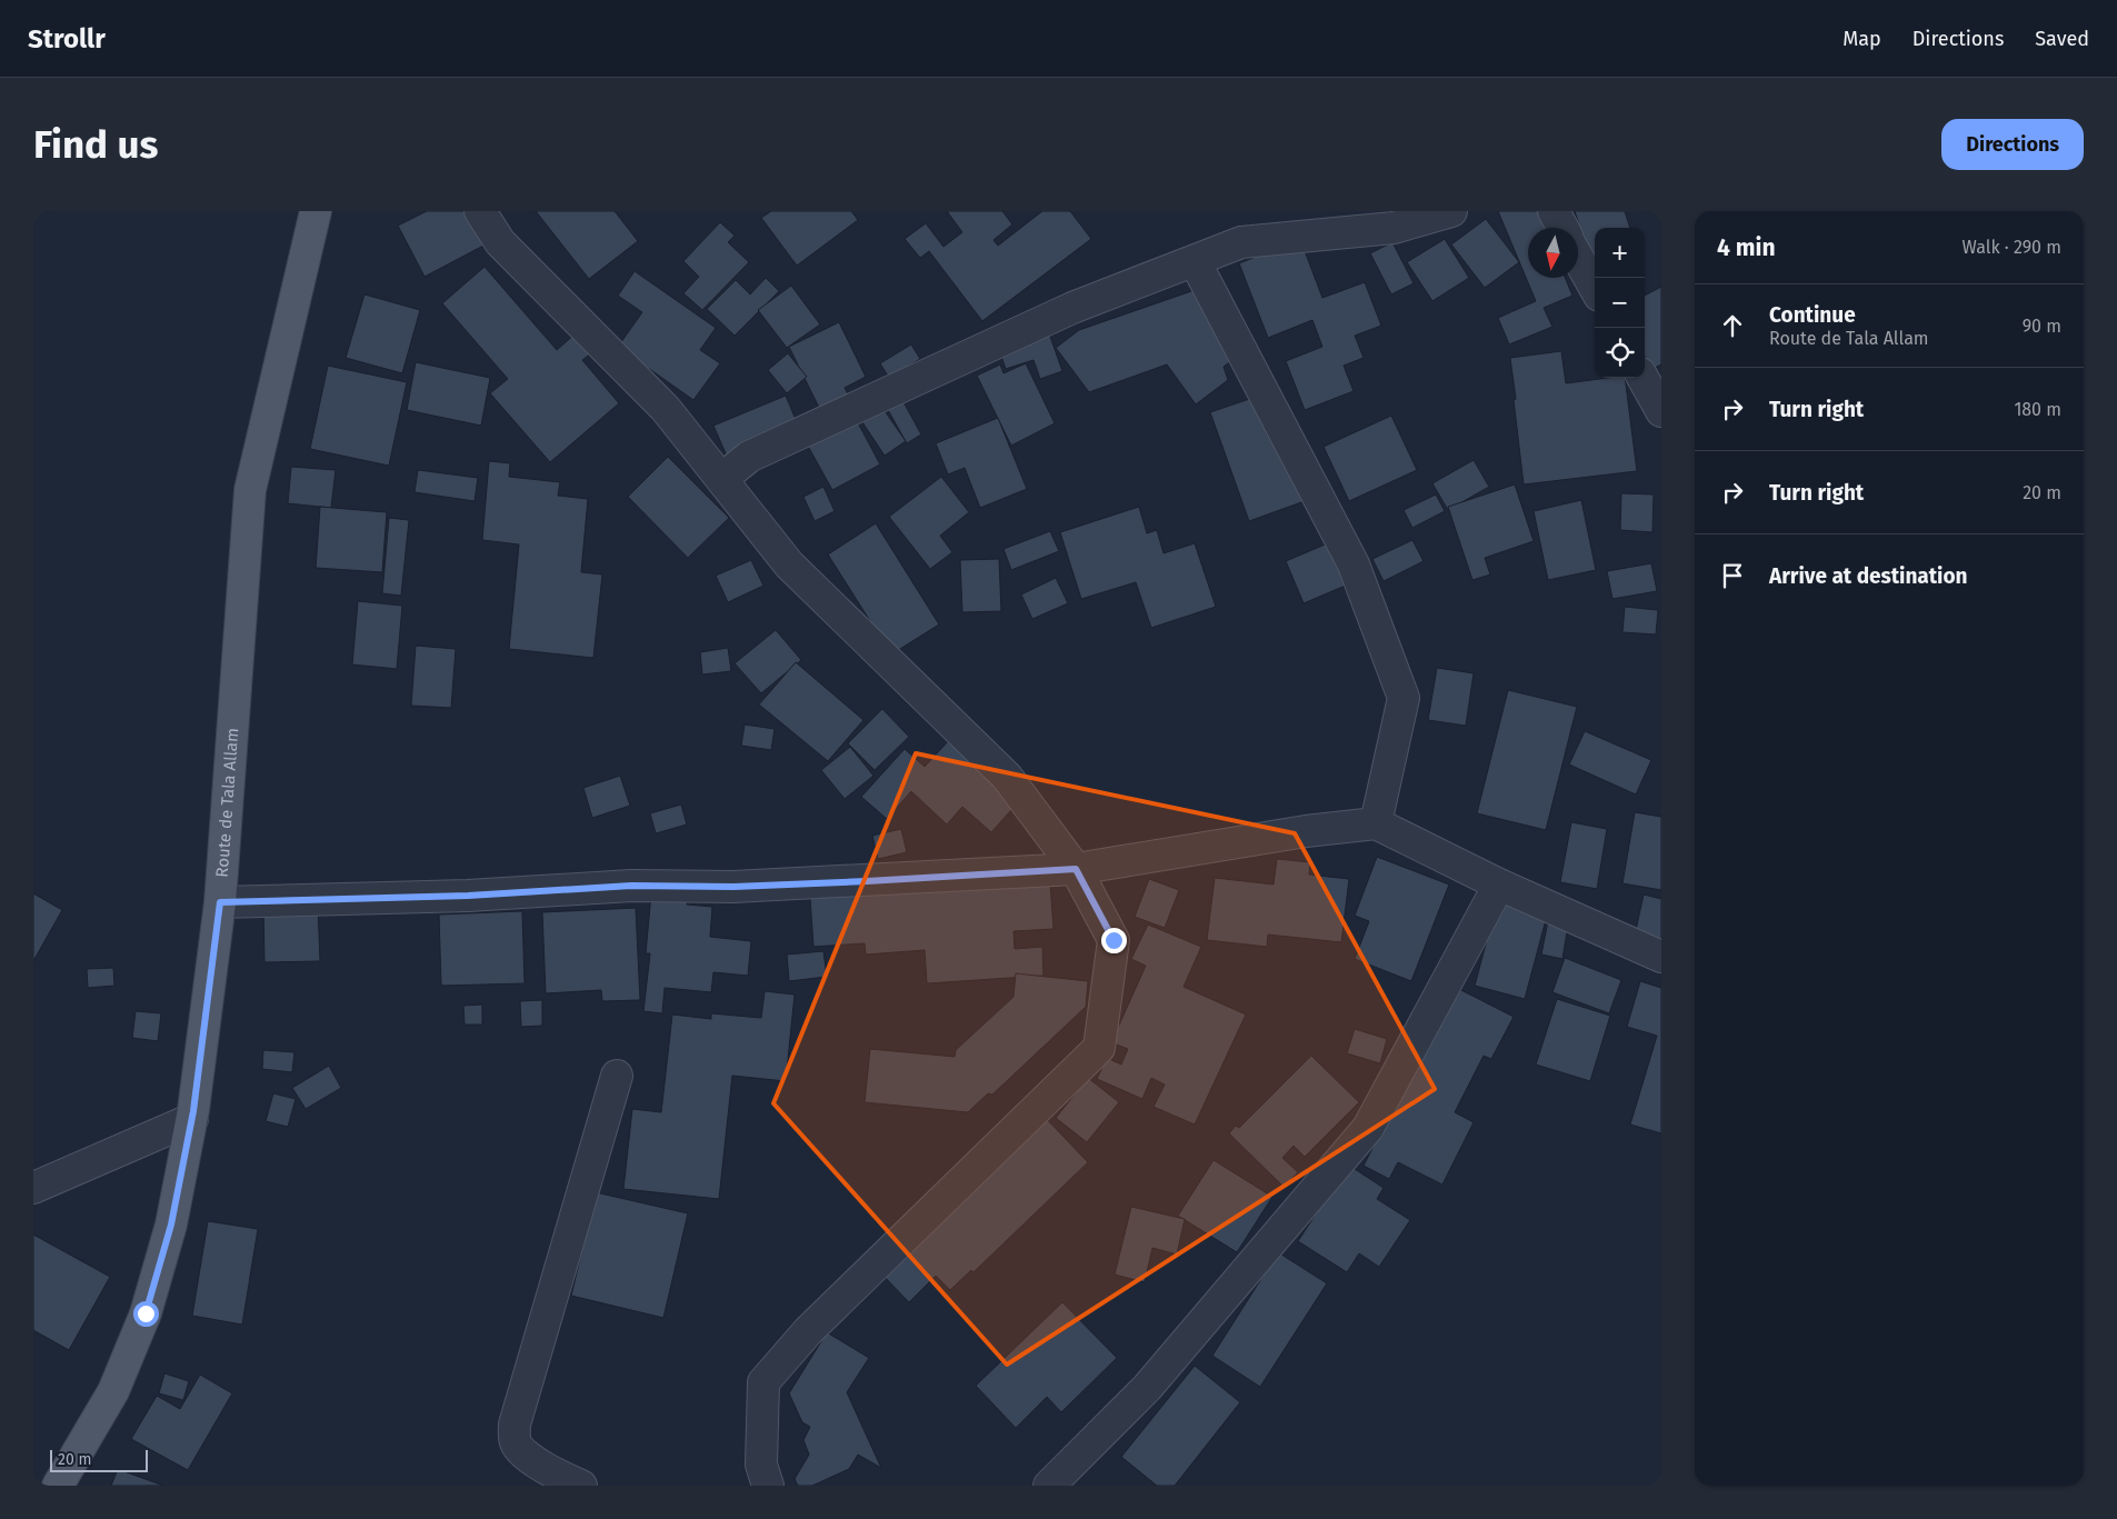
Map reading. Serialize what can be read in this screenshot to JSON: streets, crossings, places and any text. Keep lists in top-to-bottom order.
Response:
{
  "streets": {
    "main road": ["Route de Tala Allam"]
  },
  "scale_bar": "20 m",
  "north": "bottom",
  "page": {
    "header": "Strollr",
    "nav": ["Map", "Directions", "Saved"],
    "buttons": "Directions",
    "title": "Find us",
    "heading": ["4 min", "Walk · 290 m"],
    "map_buttons": ["+", "−"],
    "list": [
      ["Continue", "Route de Tala Allam", "90 m"],
      ["Turn right", "180 m"],
      ["Turn right", "20 m"],
      "Arrive at destination"
    ],
    "scale": "20 m"
  }
}
